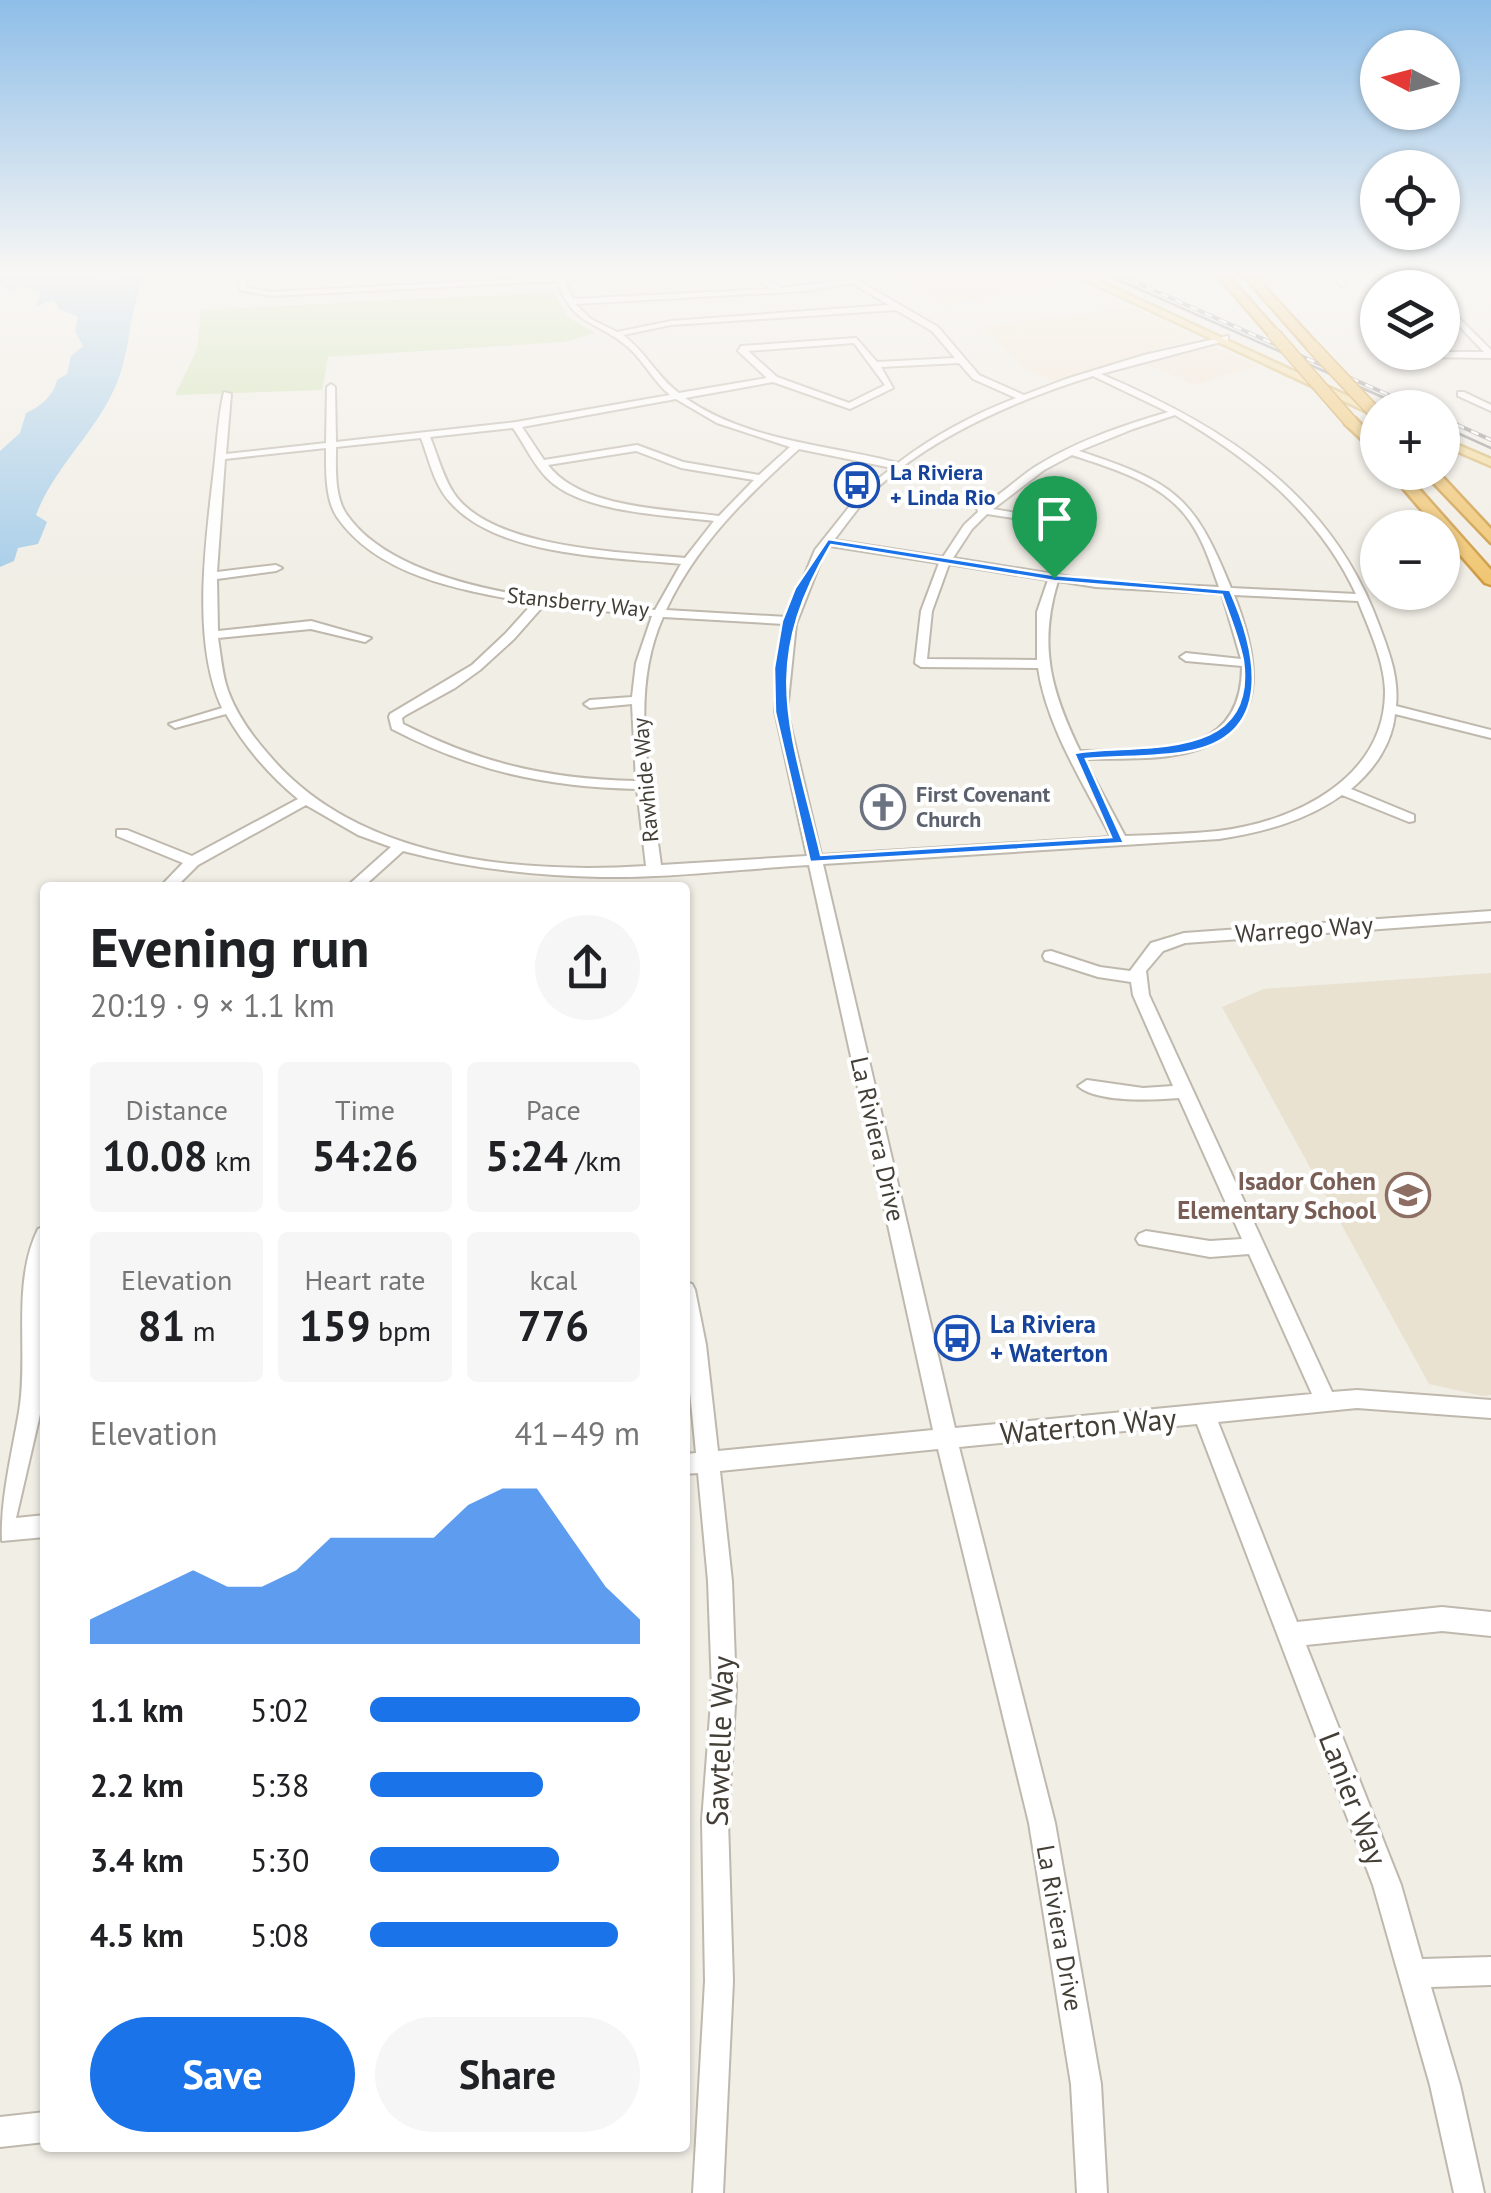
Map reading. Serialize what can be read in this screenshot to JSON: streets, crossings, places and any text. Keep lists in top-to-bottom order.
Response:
{
  "streets": {
    "street": [
      "Stansberry Way",
      "Rawhide Way",
      "Warrego Way",
      "La Riviera Drive",
      "Waterton Way",
      "Sawtelle Way",
      "Lanier Way"
    ]
  },
  "crossings": [
    ["Stansberry Way", "Rawhide Way"],
    ["Stansberry Way", "La Riviera Drive"],
    ["La Riviera Drive", "Waterton Way"],
    ["Waterton Way", "Sawtelle Way"],
    ["Waterton Way", "Lanier Way"]
  ],
  "places": {
    "bus stop": ["La Riviera + Linda Rio", "La Riviera + Waterton"],
    "church": ["First Covenant Church"],
    "school or university": ["Isador Cohen Elementary School"]
  },
  "north": "left",
  "page": {
    "map_buttons": ["+", "−"],
    "heading": ["Evening run", "20:19 · 9 × 1.1 km"],
    "stats": [
      ["Distance", "10.08 km"],
      ["Time", "54:26"],
      ["Pace", "5:24 /km"],
      ["Elevation", "81 m"],
      ["Heart rate", "159 bpm"],
      ["kcal", "776"]
    ],
    "chart": ["Elevation", "41–49 m"],
    "list": [
      {
        "name": "1.1 km",
        "note": "5:02"
      },
      {
        "name": "2.2 km",
        "note": "5:38"
      },
      {
        "name": "3.4 km",
        "note": "5:30"
      },
      {
        "name": "4.5 km",
        "note": "5:08"
      }
    ],
    "buttons": ["Save", "Share"]
  }
}
